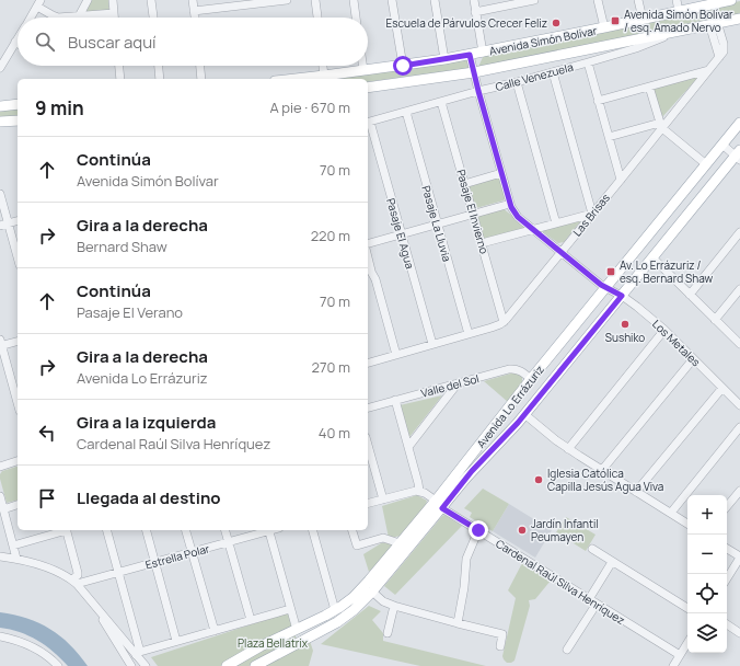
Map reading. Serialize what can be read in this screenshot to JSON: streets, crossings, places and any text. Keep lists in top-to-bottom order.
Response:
{
  "streets": {
    "main road": ["Avenida Simón Bolívar", "Avenida Lo Errázuriz"],
    "street": [
      "Calle Venezuela",
      "Pasaje El Invierno",
      "Las Brisas",
      "Pasaje La Lluvia",
      "Pasaje El Agua",
      "Los Metales",
      "Valle del Sol",
      "Estrella Polar",
      "Cardenal Raúl Silva Henríquez"
    ]
  },
  "crossings": [
    ["Avenida Simón Bolívar", "Calle Venezuela"],
    ["Avenida Simón Bolívar", "Las Brisas"],
    ["Calle Venezuela", "Pasaje El Invierno"],
    ["Calle Venezuela", "Pasaje La Lluvia"],
    ["Calle Venezuela", "Pasaje El Agua"],
    ["Pasaje El Invierno", "Las Brisas"],
    ["Las Brisas", "Pasaje La Lluvia"],
    ["Las Brisas", "Pasaje El Agua"],
    ["Las Brisas", "Los Metales"],
    ["Los Metales", "Avenida Lo Errázuriz"],
    ["Valle del Sol", "Avenida Lo Errázuriz"],
    ["Avenida Lo Errázuriz", "Cardenal Raúl Silva Henríquez"]
  ],
  "parks": ["Plaza Bellatrix"],
  "places": {
    "transit": ["Avenida Simón Bolívar / esq. Amado Nervo", "Av. Lo Errázuriz / esq. Bernard Shaw"],
    "other": [
      "Escuela de Párvulos Crecer Feliz",
      "Sushiko",
      "Iglesia Católica Capilla Jesús Agua Viva",
      "Jardín Infantil Peumayen"
    ]
  },
  "page": {
    "search": "Buscar aquí",
    "heading": ["9 min", "A pie · 670 m"],
    "list": [
      ["Continúa", "Avenida Simón Bolívar", "70 m"],
      ["Gira a la derecha", "Bernard Shaw", "220 m"],
      ["Continúa", "Pasaje El Verano", "70 m"],
      ["Gira a la derecha", "Avenida Lo Errázuriz", "270 m"],
      ["Gira a la izquierda", "Cardenal Raúl Silva Henríquez", "40 m"],
      "Llegada al destino"
    ],
    "map_buttons": ["+", "−"]
  }
}
